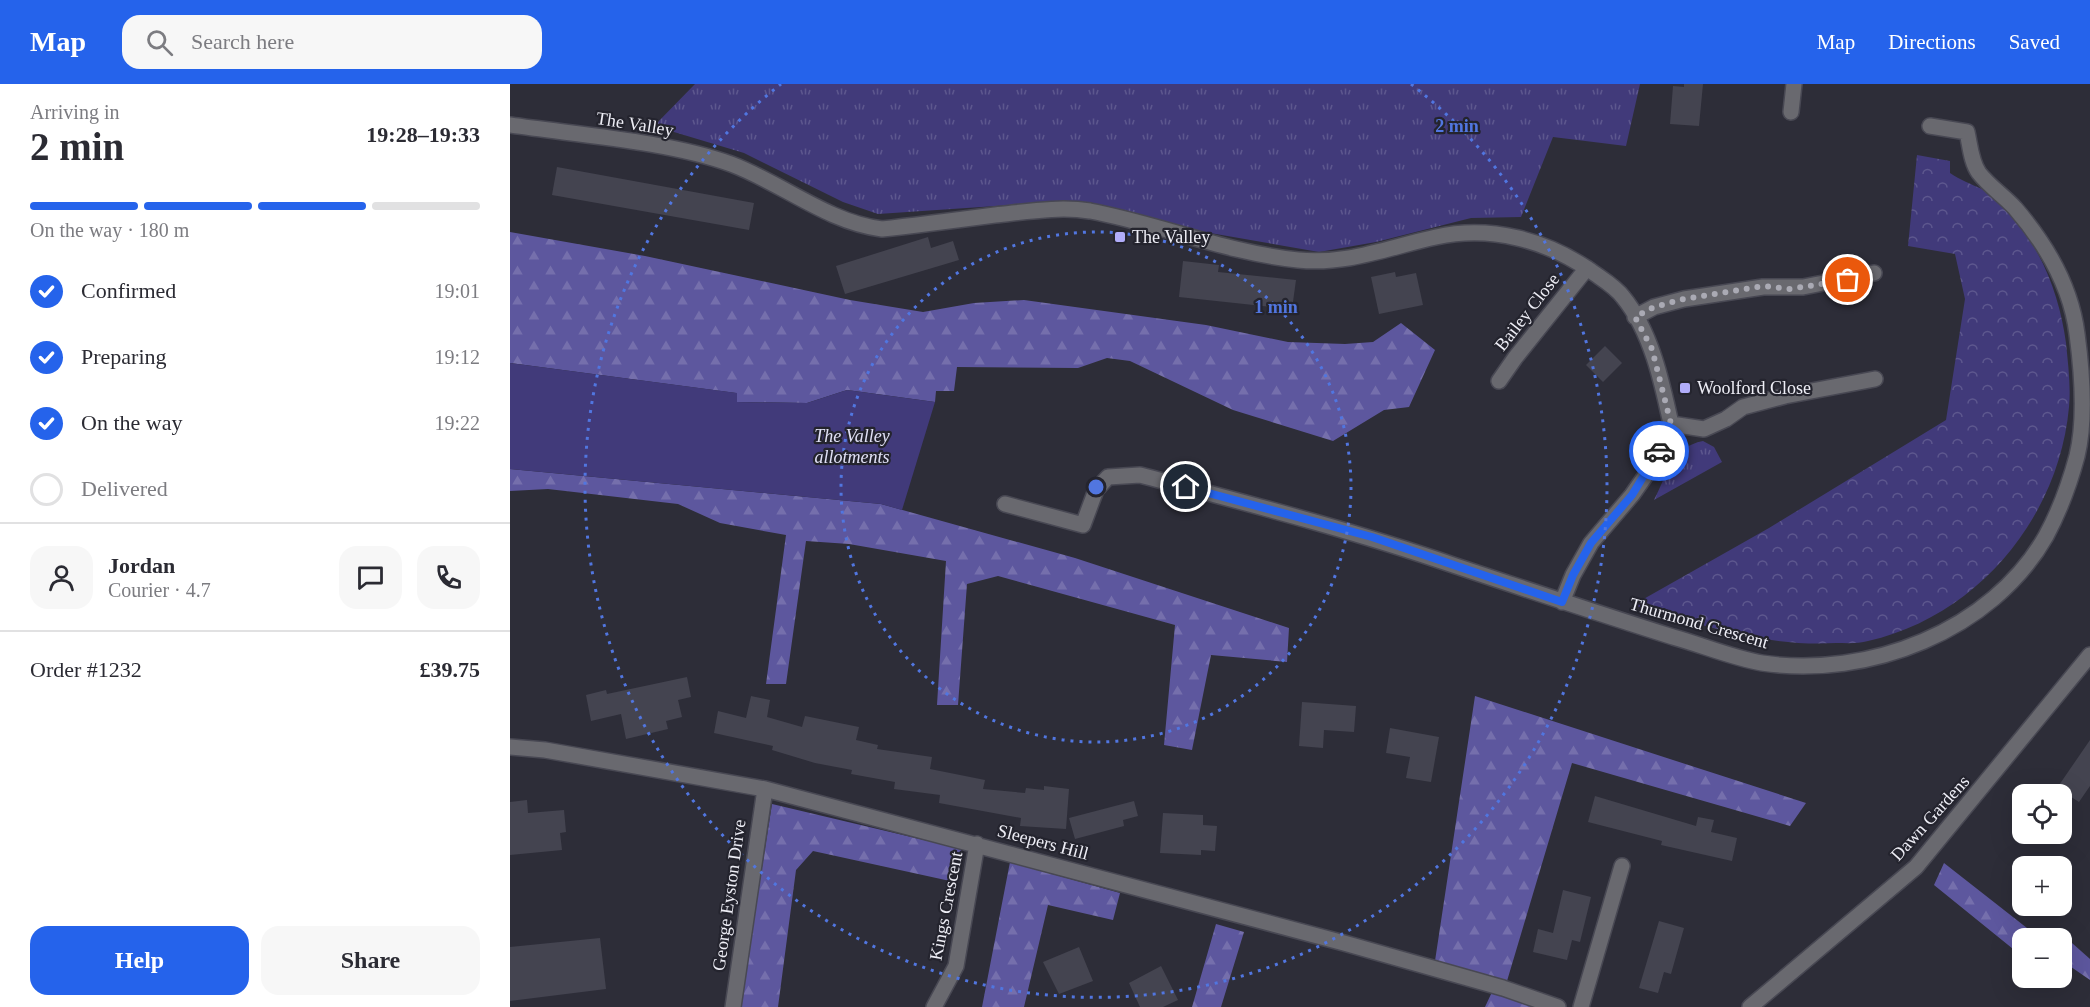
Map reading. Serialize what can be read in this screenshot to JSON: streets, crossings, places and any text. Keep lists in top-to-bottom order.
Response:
{
  "streets": {
    "street": [
      "The Valley",
      "Bailey Close",
      "Thurmond Crescent",
      "Dawn Gardens",
      "Sleepers Hill",
      "George Eyston Drive",
      "Kings Crescent"
    ]
  },
  "crossings": [
    ["The Valley", "Bailey Close"],
    ["Sleepers Hill", "George Eyston Drive"],
    ["Sleepers Hill", "Kings Crescent"]
  ],
  "parks": ["The Valley allotments"],
  "places": {
    "transit": ["The Valley", "Woolford Close"]
  },
  "page": {
    "header": "Map",
    "search": "Search here",
    "nav": ["Map", "Directions", "Saved"],
    "heading": ["2 min", "Arriving in", "19:28–19:33"],
    "panel": [
      "Jordan",
      "Courier · 4.7",
      "Order #1232",
      "£39.75"
    ],
    "bar": "On the way · 180 m",
    "list": [
      ["Confirmed", "19:01"],
      ["Preparing", "19:12"],
      ["On the way", "19:22"],
      "Delivered"
    ],
    "map_buttons": ["+", "−"],
    "buttons": ["Help", "Share"]
  },
  "rings": ["2 min", "1 min"]
}
